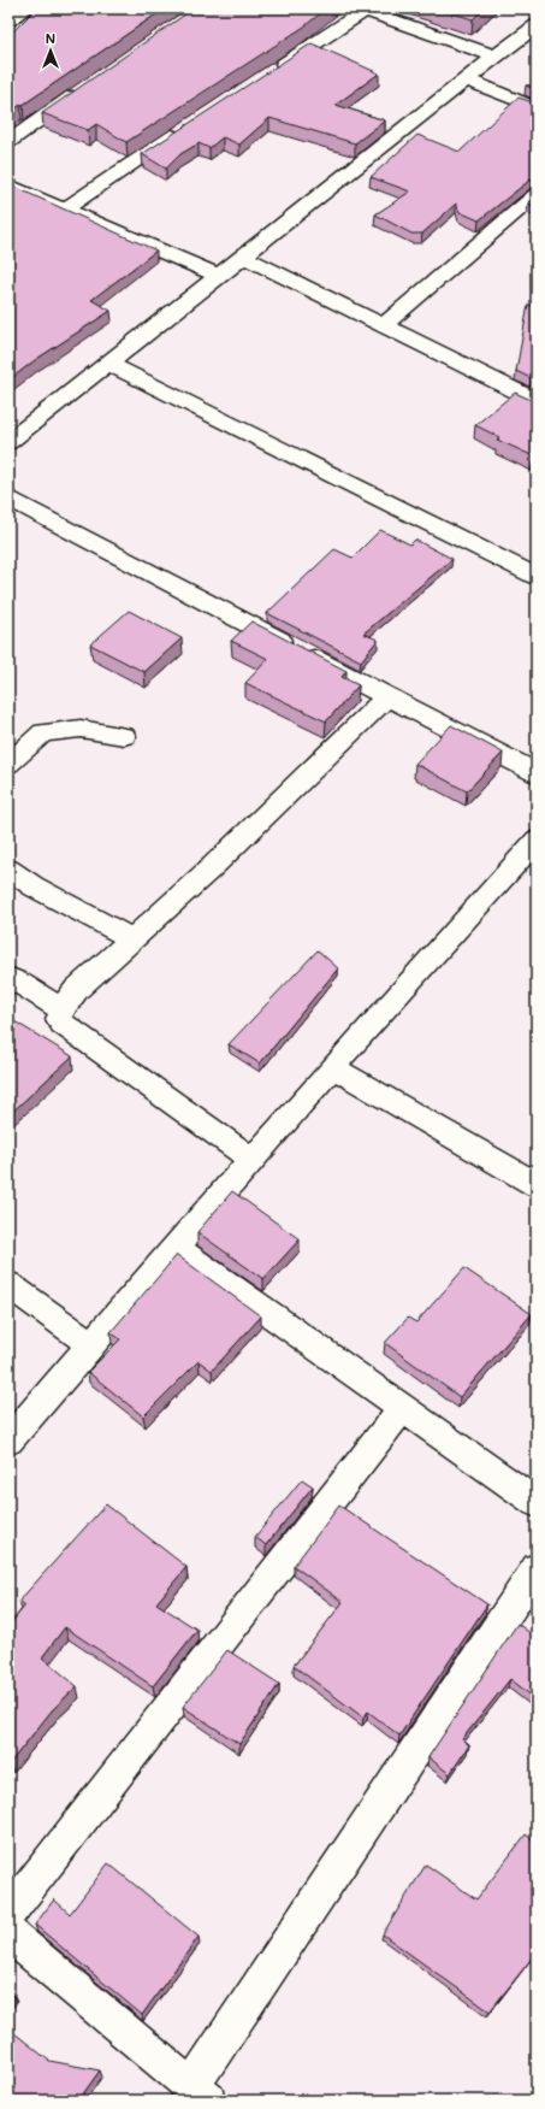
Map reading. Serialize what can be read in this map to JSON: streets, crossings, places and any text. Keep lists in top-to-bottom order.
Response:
{
  "north": "top"
}
